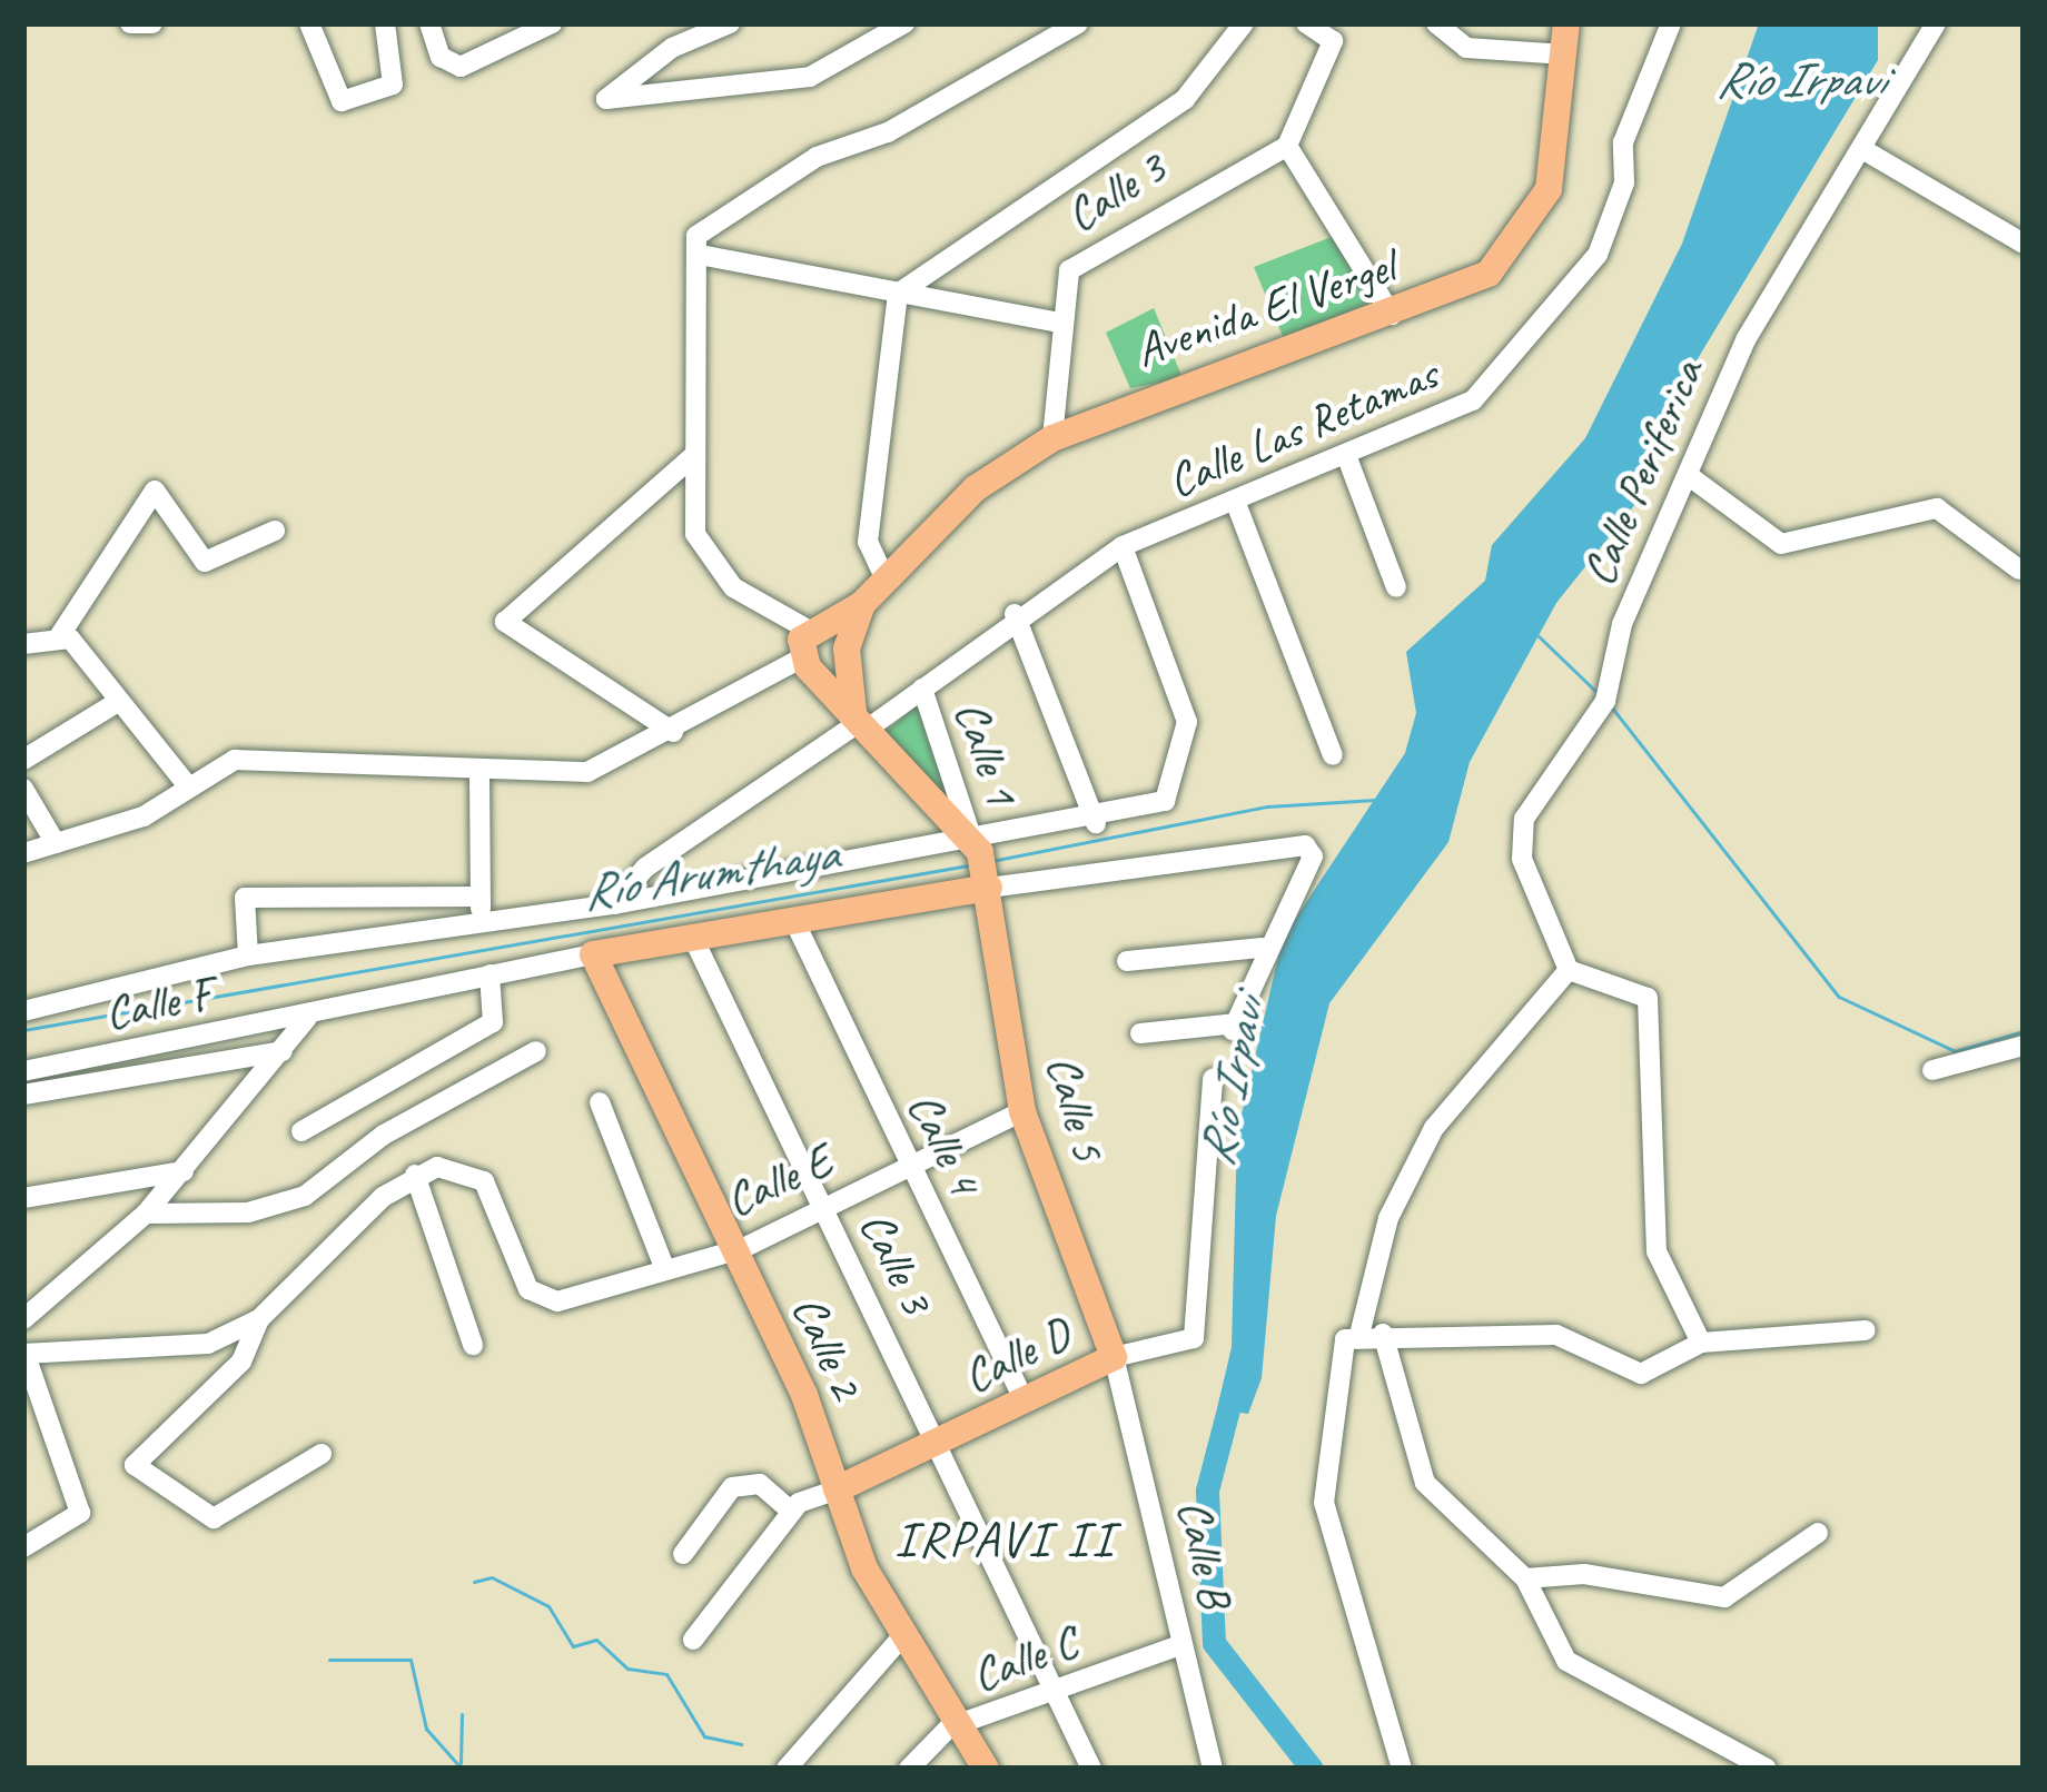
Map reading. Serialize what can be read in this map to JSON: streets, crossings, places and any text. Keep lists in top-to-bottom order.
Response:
{
  "streets": {
    "main road": [
      "Avenida El Vergel",
      "Calle 5",
      "Calle 2",
      "Calle D"
    ],
    "street": [
      "Calle 3",
      "Calle Las Retamas",
      "Calle Periferica",
      "Calle 1",
      "Calle F",
      "Calle 4",
      "Calle E",
      "Calle B",
      "Calle C"
    ]
  },
  "crossings": [
    ["Calle 3", "Avenida El Vergel"],
    ["Calle 3", "Calle E"],
    ["Calle 3", "Calle D"],
    ["Calle 3", "Calle C"],
    ["Calle Las Retamas", "Calle 1"],
    ["Calle 1", "Calle 5"],
    ["Calle F", "Calle 2"],
    ["Calle 5", "Calle E"],
    ["Calle 5", "Calle D"],
    ["Calle 5", "Calle B"],
    ["Calle 4", "Calle E"],
    ["Calle 4", "Calle D"],
    ["Calle E", "Calle 2"],
    ["Calle 2", "Calle D"],
    ["Calle 2", "Calle C"],
    ["Calle D", "Calle B"],
    ["Calle B", "Calle C"]
  ],
  "districts": ["IRPAVI II"],
  "water": ["Río Irpavi", "Río Arumthaya"]
}
